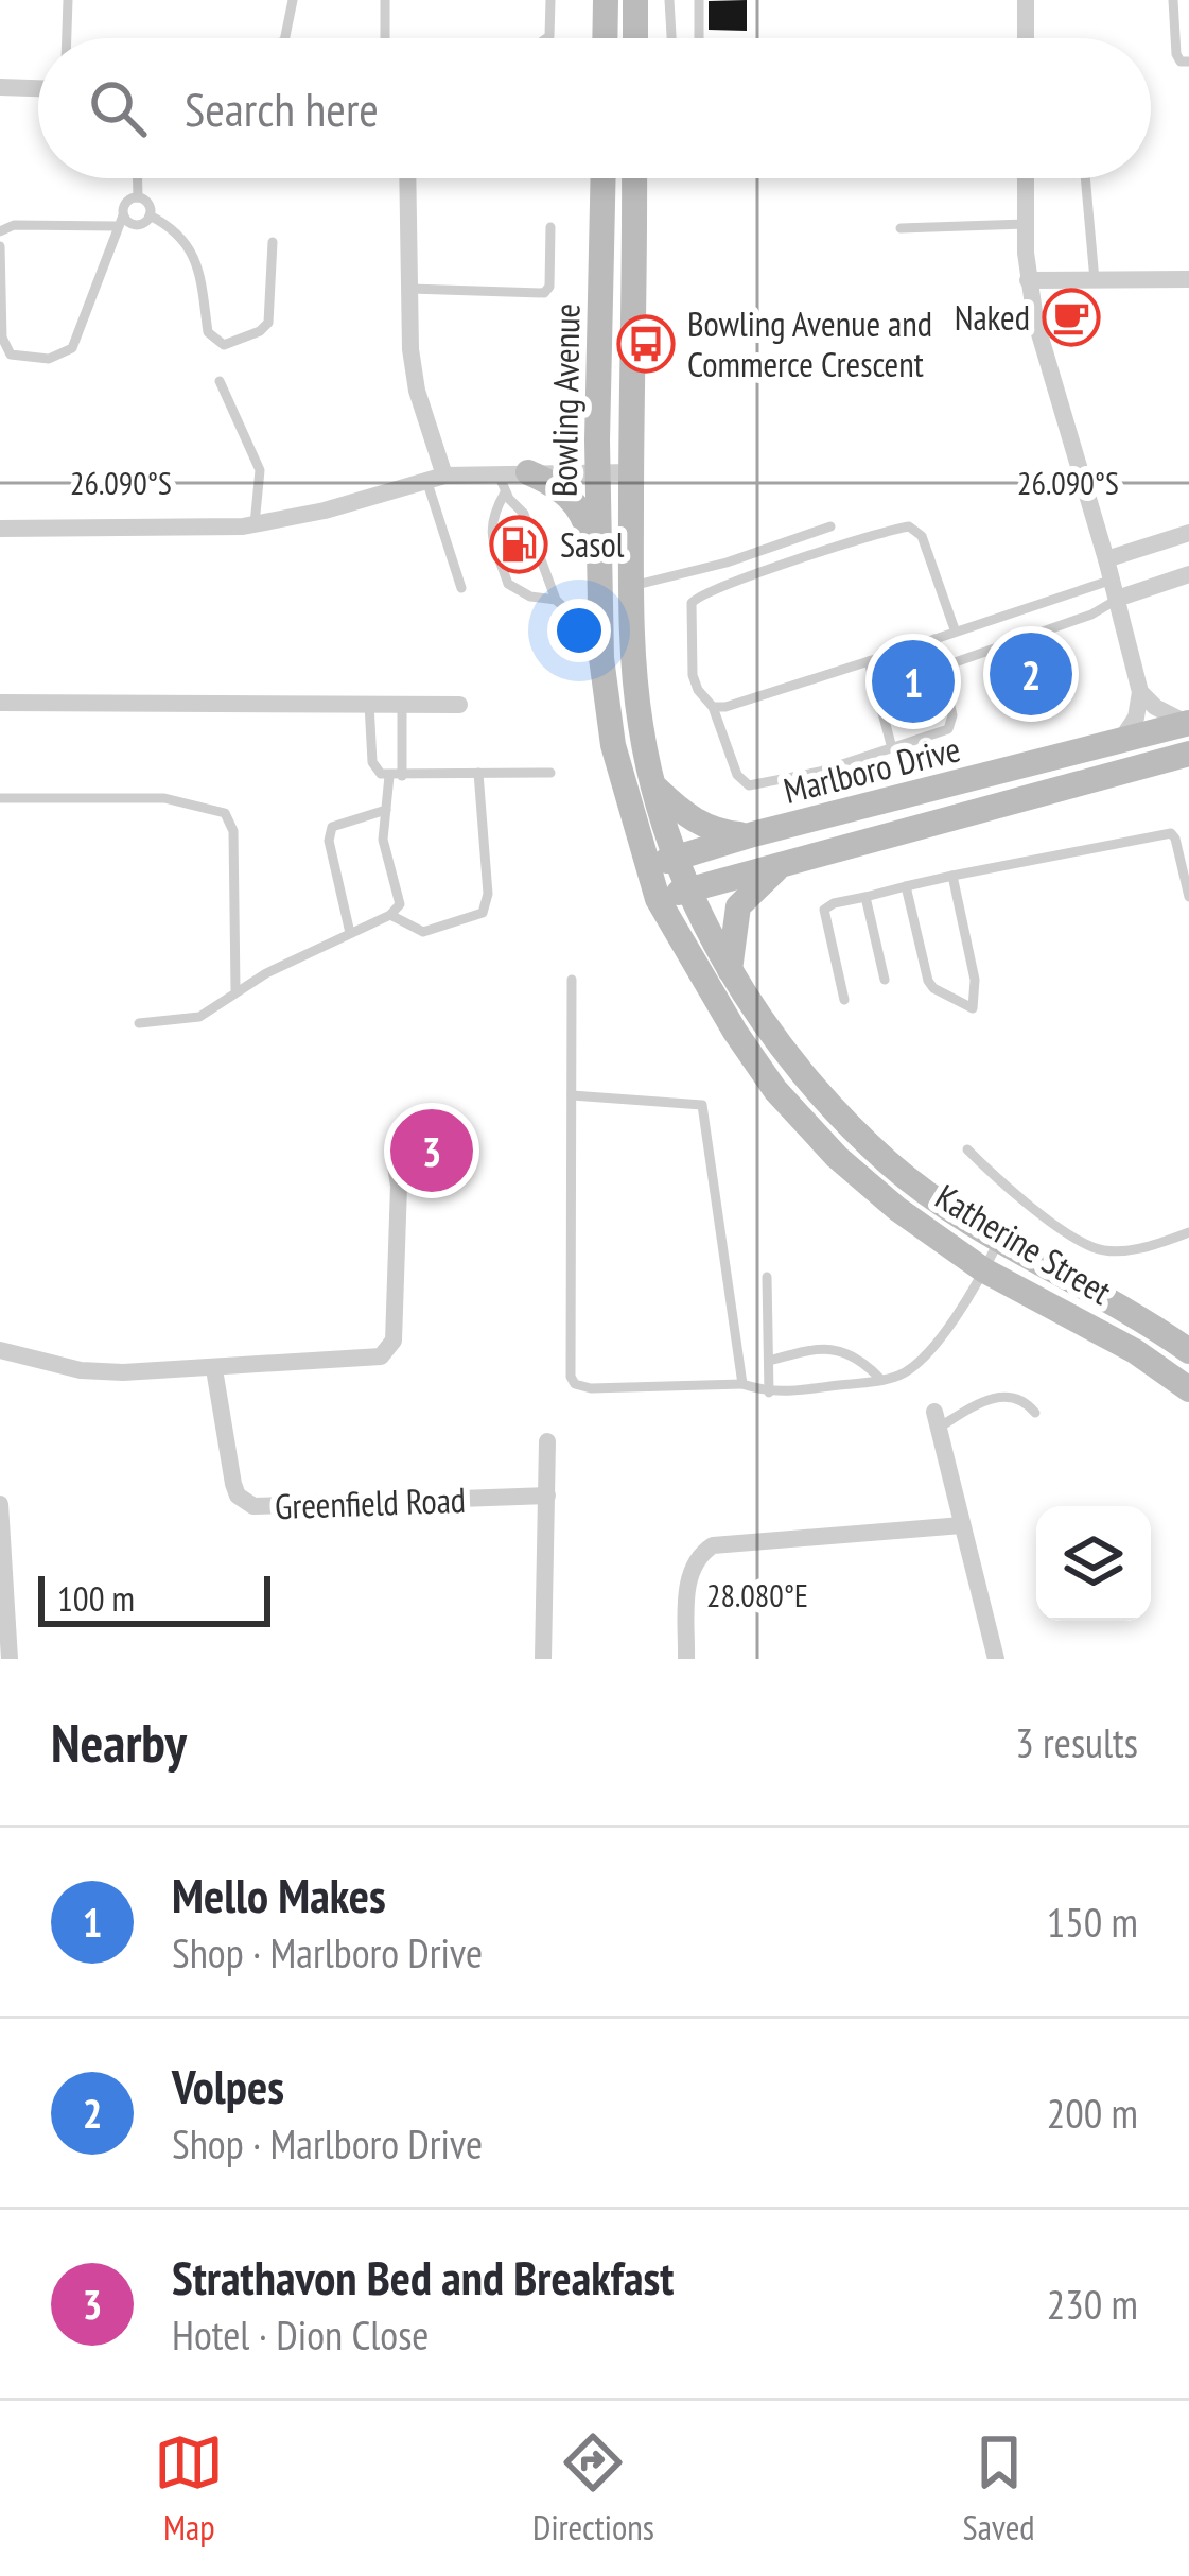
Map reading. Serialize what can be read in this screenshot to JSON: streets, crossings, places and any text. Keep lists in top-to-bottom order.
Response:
{
  "streets": {
    "main road": ["Bowling Avenue", "Marlboro Drive", "Katherine Street"],
    "street": ["Greenfield Road"]
  },
  "crossings": [
    ["Bowling Avenue", "Marlboro Drive"],
    ["Bowling Avenue", "Katherine Street"],
    ["Marlboro Drive", "Katherine Street"]
  ],
  "places": {
    "cafe": ["Naked"],
    "bus stop": ["Bowling Avenue and Commerce Crescent"],
    "fuel station": ["Sasol"]
  },
  "scale_bar": "100 m",
  "page": {
    "search": "Search here",
    "pins": ["2", "1", "3"],
    "scale": "100 m",
    "heading": ["Nearby", "3 results"],
    "list": [
      {
        "mark": "1",
        "name": "Mello Makes",
        "note": "Shop · Marlboro Drive",
        "value": "150 m"
      },
      {
        "mark": "2",
        "name": "Volpes",
        "note": "Shop · Marlboro Drive",
        "value": "200 m"
      },
      {
        "mark": "3",
        "name": "Strathavon Bed and Breakfast",
        "note": "Hotel · Dion Close",
        "value": "230 m"
      }
    ],
    "nav": ["Map", "Directions", "Saved"]
  },
  "coordinates": ["26.090°S", "28.080°E"]
}
